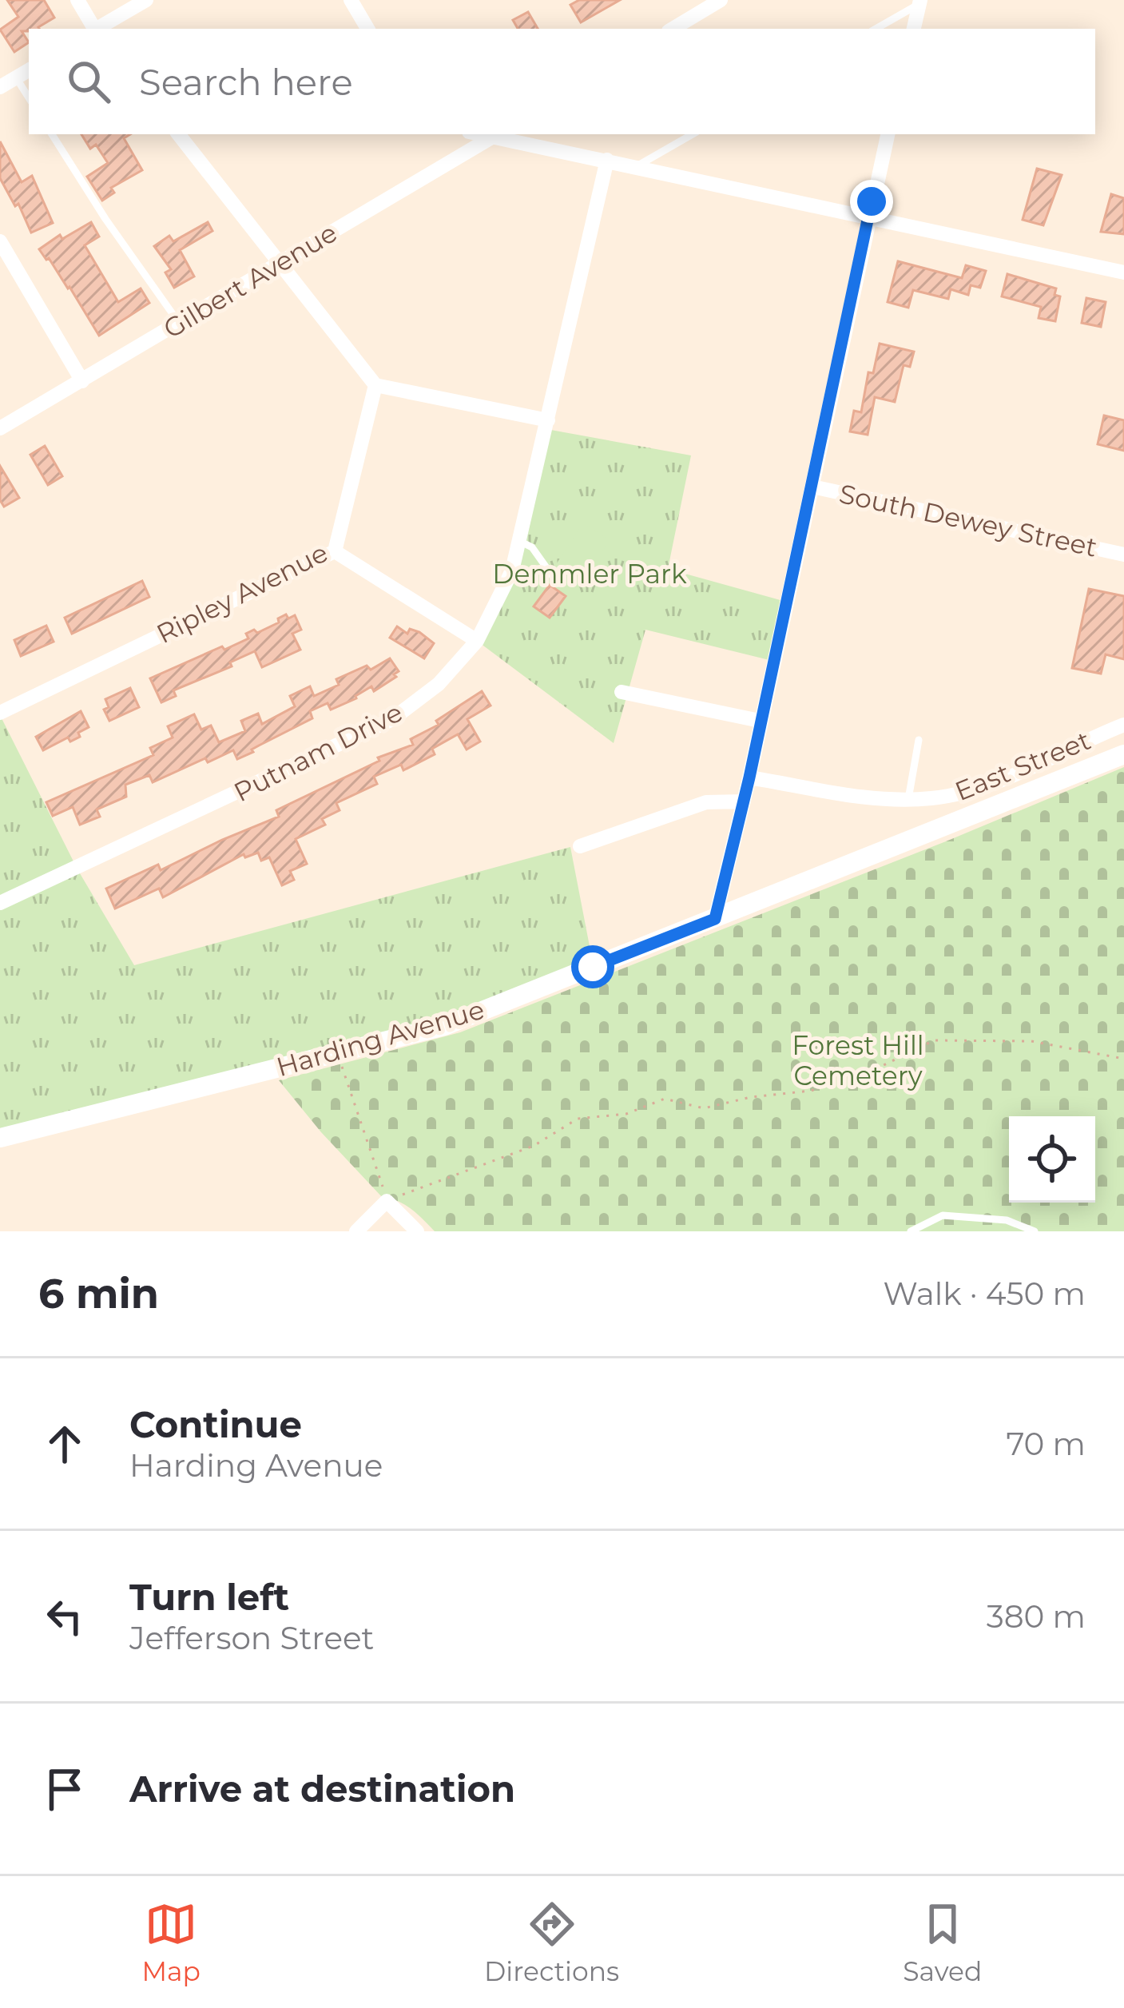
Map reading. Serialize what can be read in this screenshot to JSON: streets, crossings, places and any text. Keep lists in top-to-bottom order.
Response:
{
  "streets": {
    "main road": ["Harding Avenue"],
    "street": [
      "Gilbert Avenue",
      "South Dewey Street",
      "Ripley Avenue",
      "Putnam Drive",
      "East Street"
    ]
  },
  "parks": ["Demmler Park", "Forest Hill Cemetery"],
  "page": {
    "search": "Search here",
    "heading": ["6 min", "Walk · 450 m"],
    "list": [
      ["Continue", "Harding Avenue", "70 m"],
      ["Turn left", "Jefferson Street", "380 m"],
      "Arrive at destination"
    ],
    "nav": ["Map", "Directions", "Saved"]
  }
}
